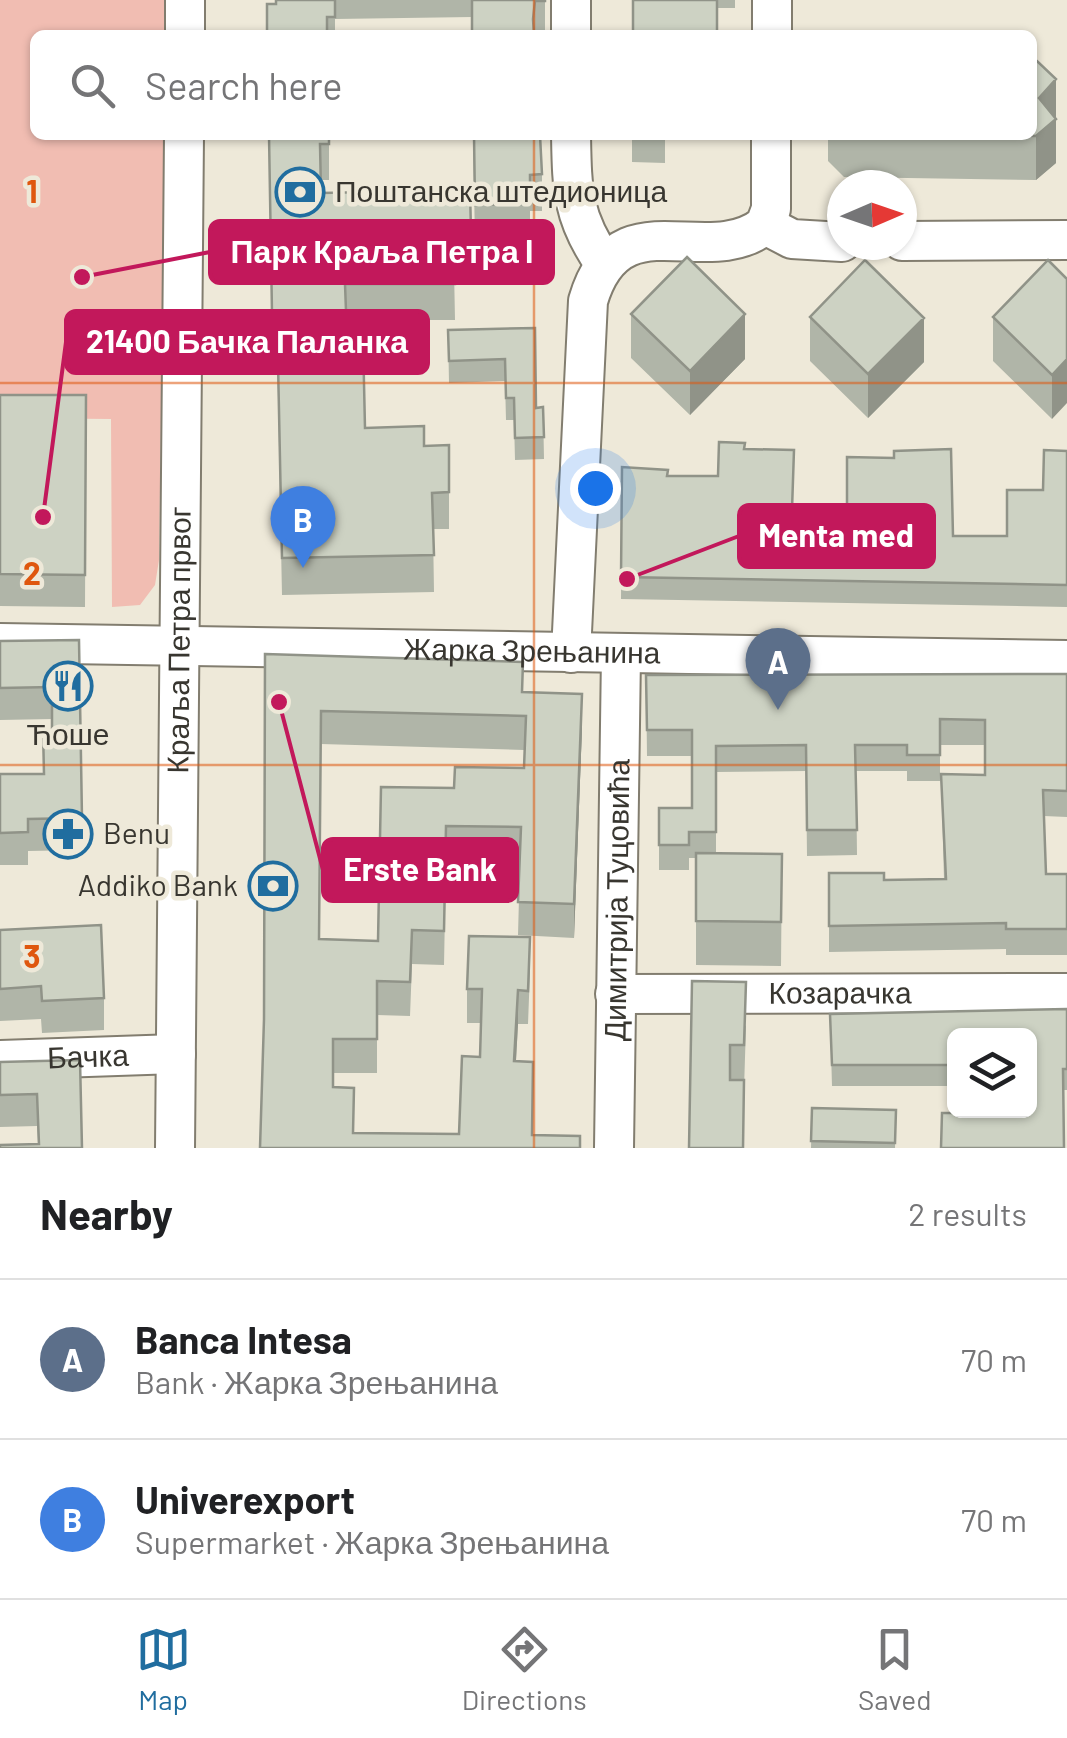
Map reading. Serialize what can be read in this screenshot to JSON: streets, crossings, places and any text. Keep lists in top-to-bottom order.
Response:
{
  "streets": {
    "street": [
      "Краља Петра првог",
      "Жарка Зрењанина",
      "Димитрија Туцовића",
      "Козарачка",
      "Бачка"
    ]
  },
  "crossings": [
    ["Краља Петра првог", "Жарка Зрењанина"],
    ["Краља Петра првог", "Бачка"],
    ["Жарка Зрењанина", "Димитрија Туцовића"],
    ["Димитрија Туцовића", "Козарачка"]
  ],
  "places": {
    "bank": ["Поштанска штедионица", "Addiko Bank"],
    "other": [
      "Парк Краља Петра I",
      "21400 Бачка Паланка",
      "Menta med",
      "Erste Bank"
    ],
    "restaurant": ["Ћоше"],
    "pharmacy": ["Benu"]
  },
  "north": "right",
  "page": {
    "search": "Search here",
    "pins": ["B", "A"],
    "heading": ["Nearby", "2 results"],
    "list": [
      {
        "mark": "A",
        "name": "Banca Intesa",
        "note": "Bank · Жарка Зрењанина",
        "value": "70 m"
      },
      {
        "mark": "B",
        "name": "Univerexport",
        "note": "Supermarket · Жарка Зрењанина",
        "value": "70 m"
      }
    ],
    "nav": ["Map", "Directions", "Saved"]
  },
  "grid": {
    "rows": ["1", "2", "3"]
  }
}
